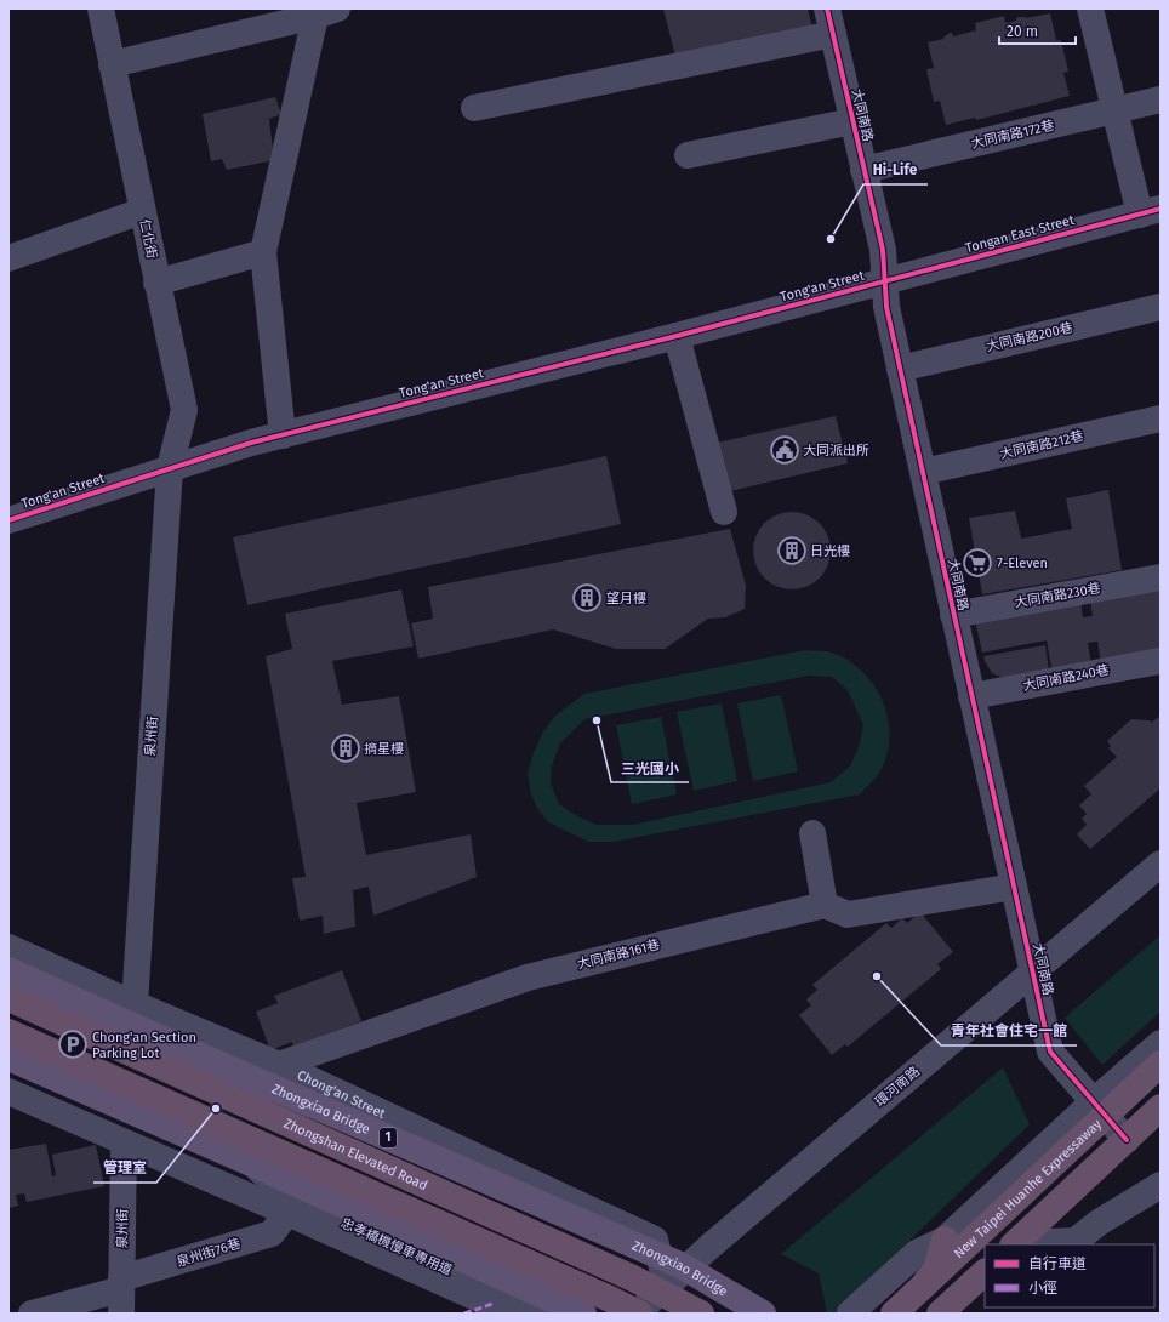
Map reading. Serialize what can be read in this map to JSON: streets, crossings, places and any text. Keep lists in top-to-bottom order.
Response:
{
  "streets": {
    "highway": ["1", "Zhongshan Elevated Road", "New Taipei Huanhe Expressaway"],
    "main road": ["Zhongxiao Bridge"],
    "street": [
      "大同南路",
      "大同南路172巷",
      "Tongan East Street",
      "仁化街",
      "Tong'an Street",
      "大同南路200巷",
      "大同南路212巷",
      "大同南路230巷",
      "大同南路240巷",
      "泉州街",
      "大同南路161巷",
      "環河南路",
      "Chong'an Street",
      "忠孝橋機慢車專用道",
      "泉州街76巷"
    ]
  },
  "crossings": [
    ["大同南路", "大同南路172巷"],
    ["大同南路", "Tongan East Street"],
    ["大同南路", "Tong'an Street"],
    ["大同南路", "大同南路200巷"],
    ["大同南路", "大同南路212巷"],
    ["大同南路", "大同南路230巷"],
    ["大同南路", "大同南路240巷"],
    ["大同南路", "環河南路"],
    ["Tongan East Street", "Tong'an Street"],
    ["仁化街", "Tong'an Street"],
    ["仁化街", "泉州街"],
    ["Tong'an Street", "泉州街"],
    ["泉州街", "Chong'an Street"],
    ["泉州街", "泉州街76巷"],
    ["大同南路161巷", "Chong'an Street"],
    ["環河南路", "Chong'an Street"]
  ],
  "places": {
    "other": [
      "Hi-Life",
      "三光國小",
      "青年社會住宅一館",
      "管理室"
    ],
    "public building": ["大同派出所"],
    "building": ["日光樓", "望月樓", "摘星樓"],
    "supermarket": ["7-Eleven"],
    "parking": ["Chong'an Section Parking Lot"]
  },
  "legend": ["自行車道", "小徑"],
  "scale_bar": "20 m"
}
